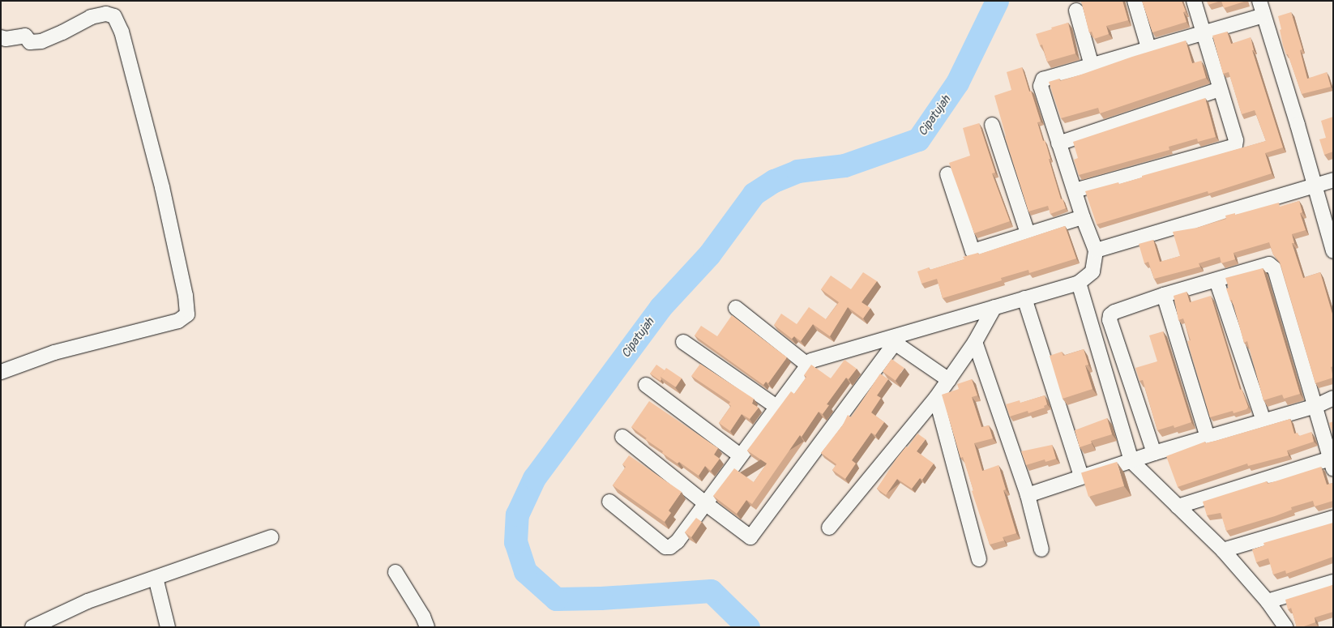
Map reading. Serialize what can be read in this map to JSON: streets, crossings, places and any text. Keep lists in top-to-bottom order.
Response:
{
  "water": ["Cipatujah"]
}
